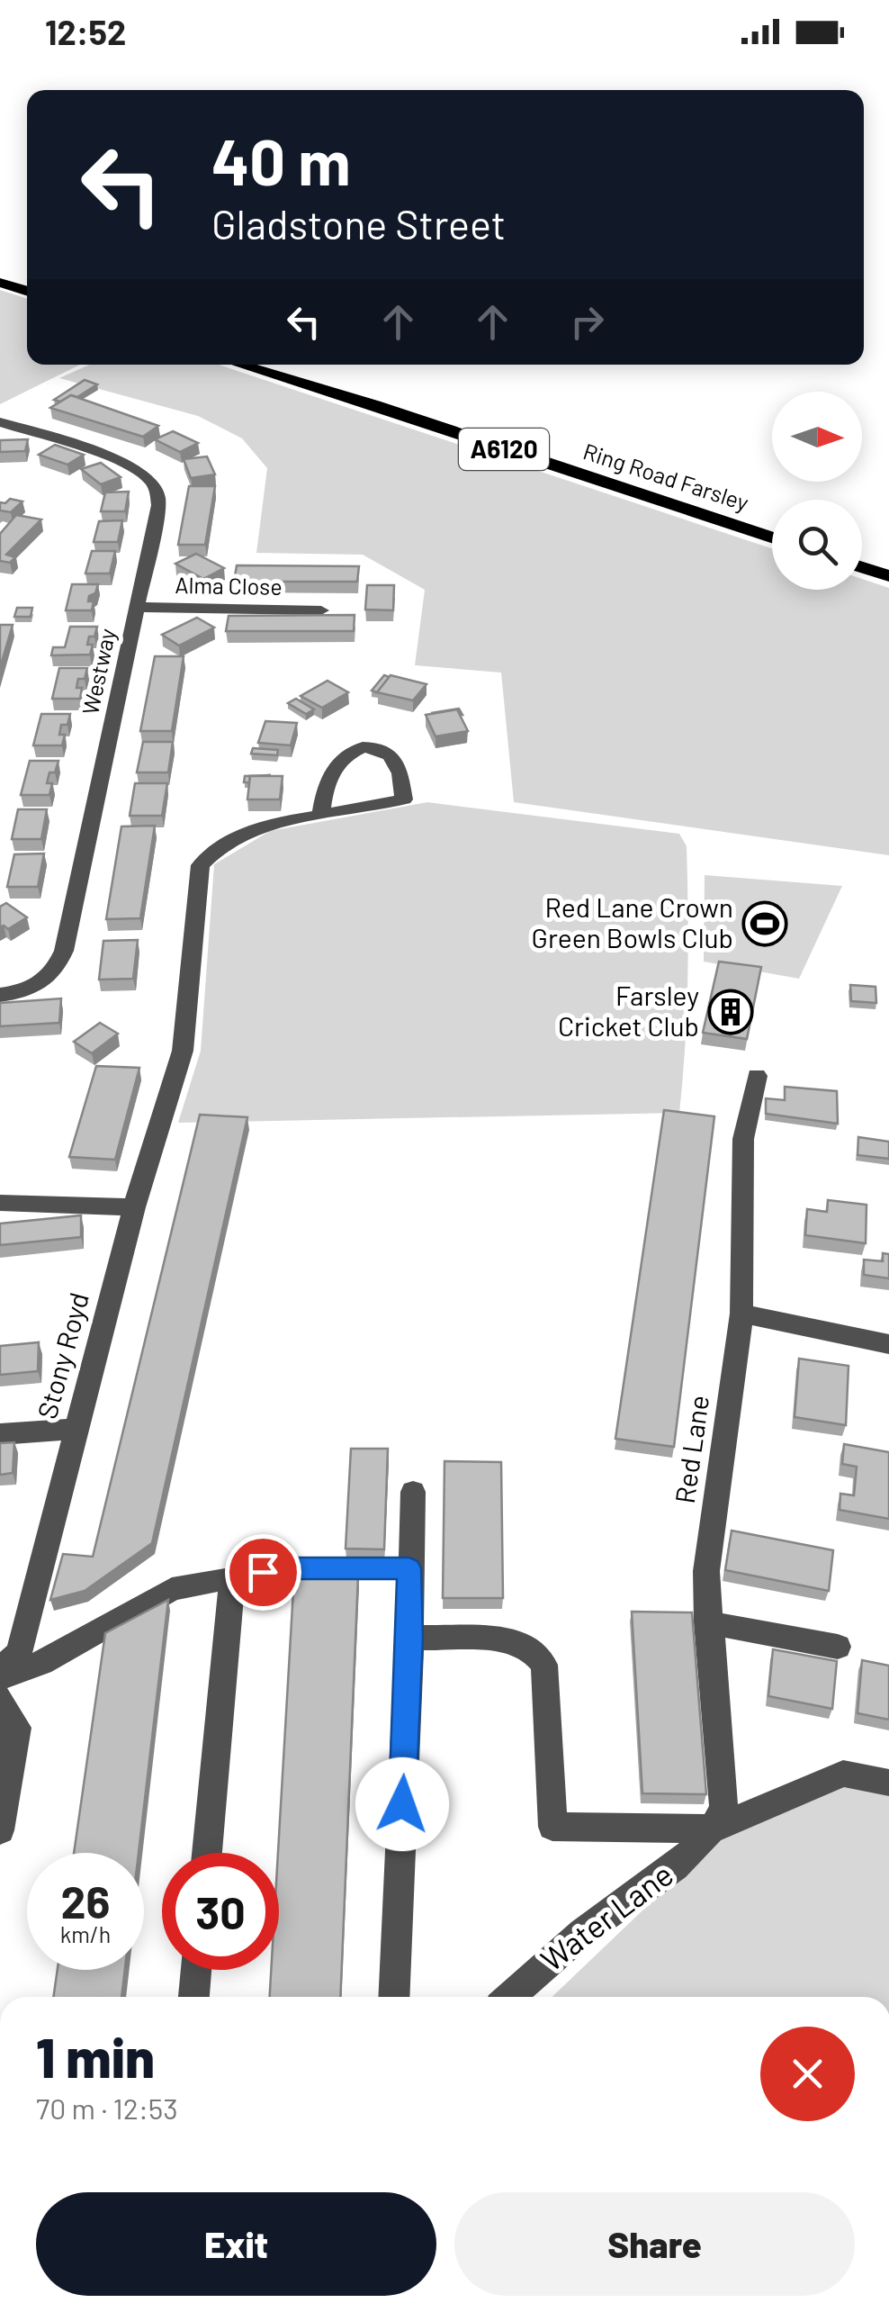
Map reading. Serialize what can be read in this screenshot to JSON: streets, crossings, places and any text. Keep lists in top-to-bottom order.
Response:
{
  "streets": {
    "highway": ["A6120", "Ring Road Farsley"],
    "street": [
      "Alma Close",
      "Westway",
      "Stony Royd",
      "Red Lane",
      "Water Lane"
    ]
  },
  "crossings": [
    ["Alma Close", "Westway"],
    ["Red Lane", "Water Lane"]
  ],
  "places": {
    "sports": ["Red Lane Crown Green Bowls Club"],
    "building": ["Farsley Cricket Club"]
  },
  "north": "right",
  "page": {
    "status": "12:52",
    "turn": ["40 m", "Gladstone Street"],
    "speed": "26 km/h",
    "limit": "30",
    "heading": ["1 min", "70 m · 12:53"],
    "buttons": ["Exit", "Share"]
  }
}
